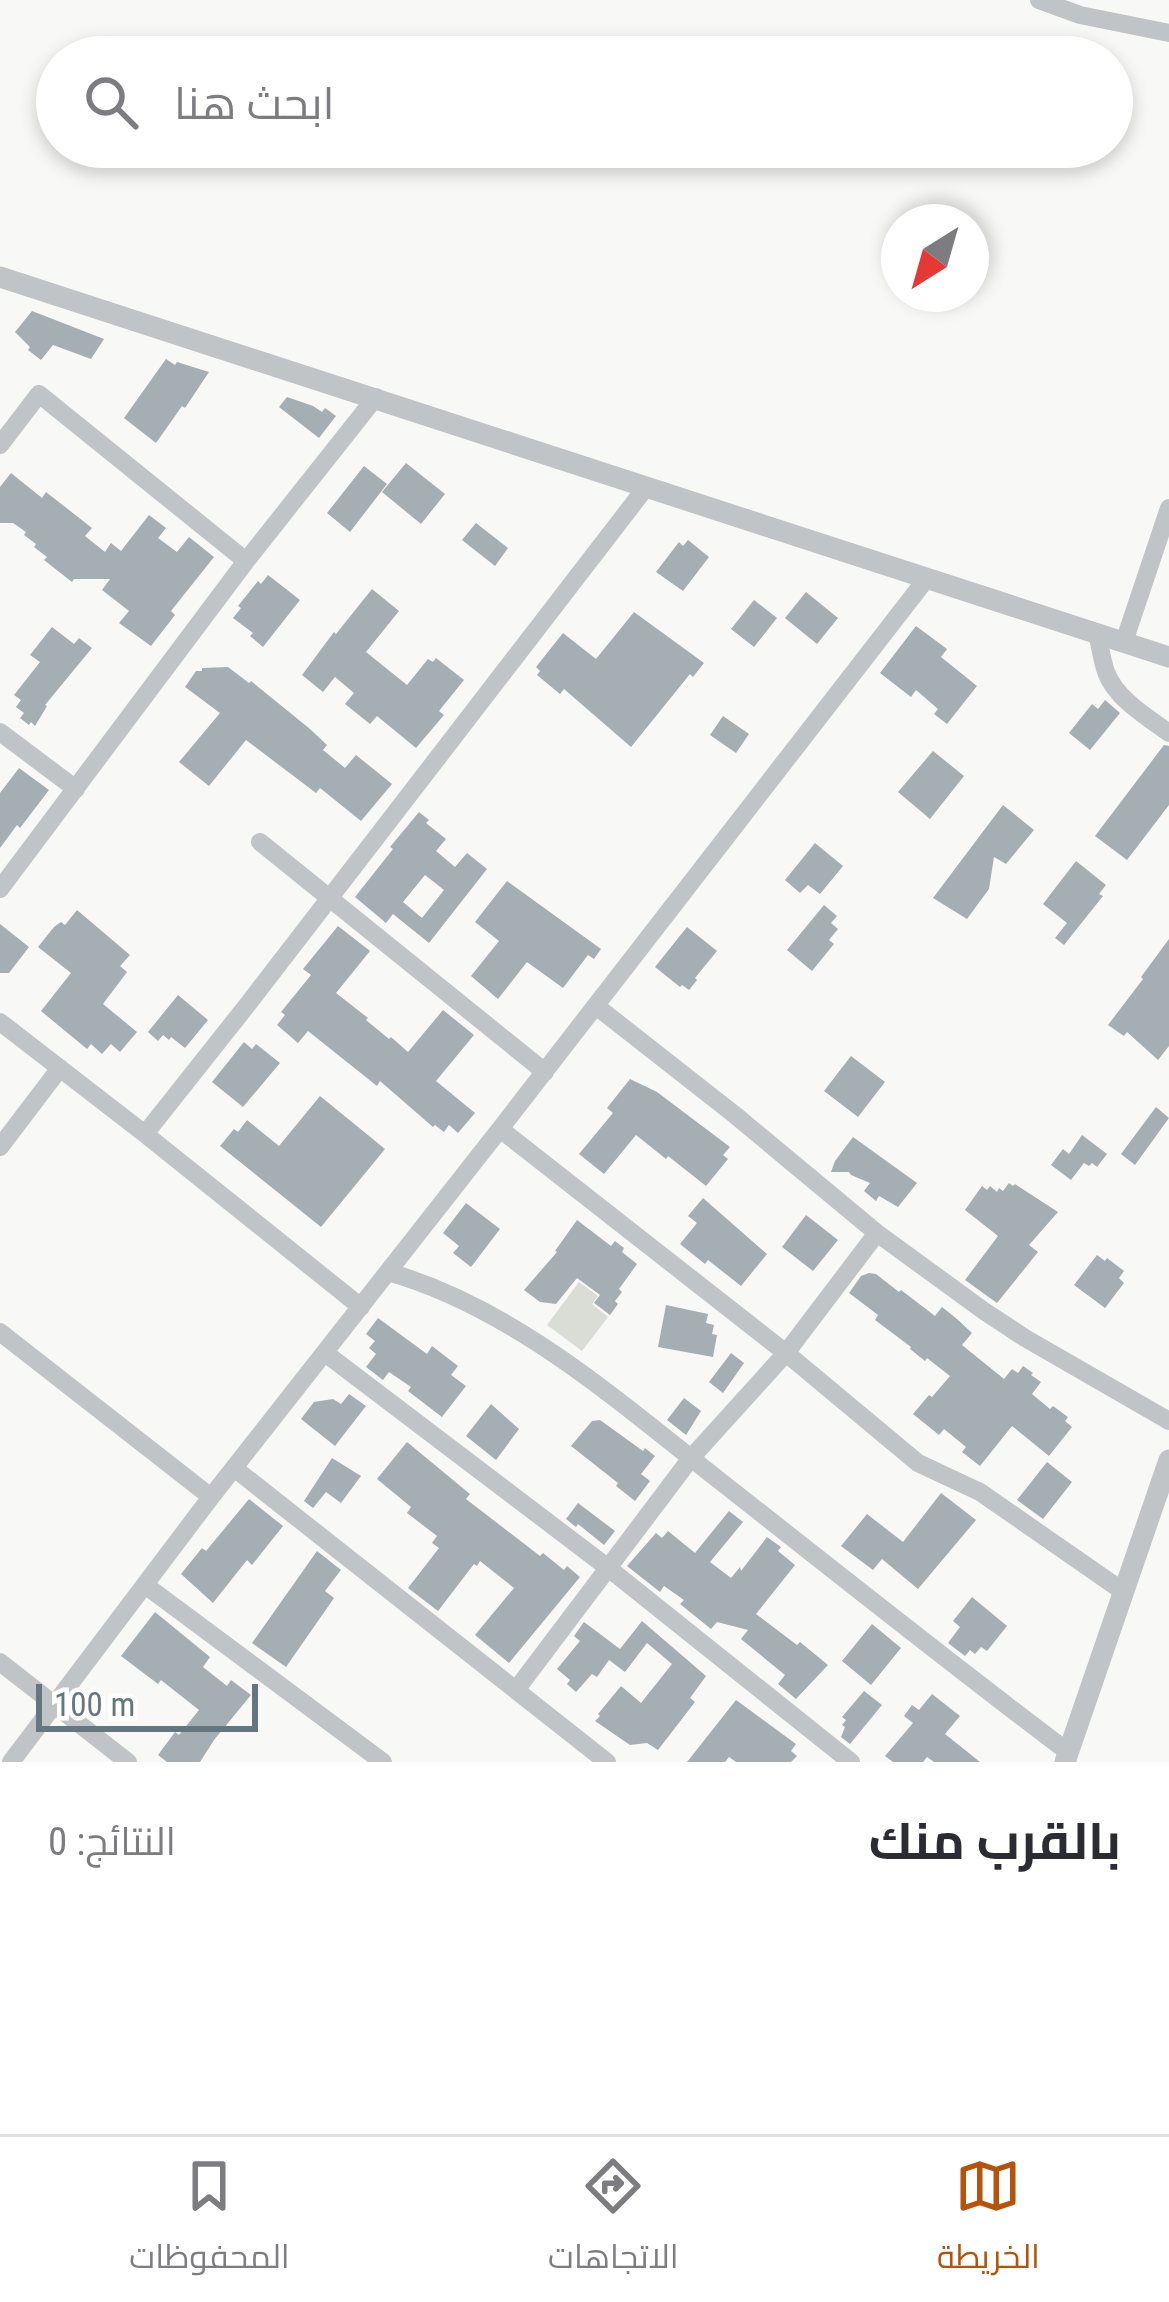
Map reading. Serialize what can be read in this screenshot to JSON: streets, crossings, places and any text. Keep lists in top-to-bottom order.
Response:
{
  "scale_bar": "100 m",
  "north": "bottom left",
  "page": {
    "search": "ابحث هنا",
    "scale": "100 m",
    "heading": ["بالقرب منك", "النتائج: 0"],
    "nav": ["الخريطة", "الاتجاهات", "المحفوظات"]
  }
}
